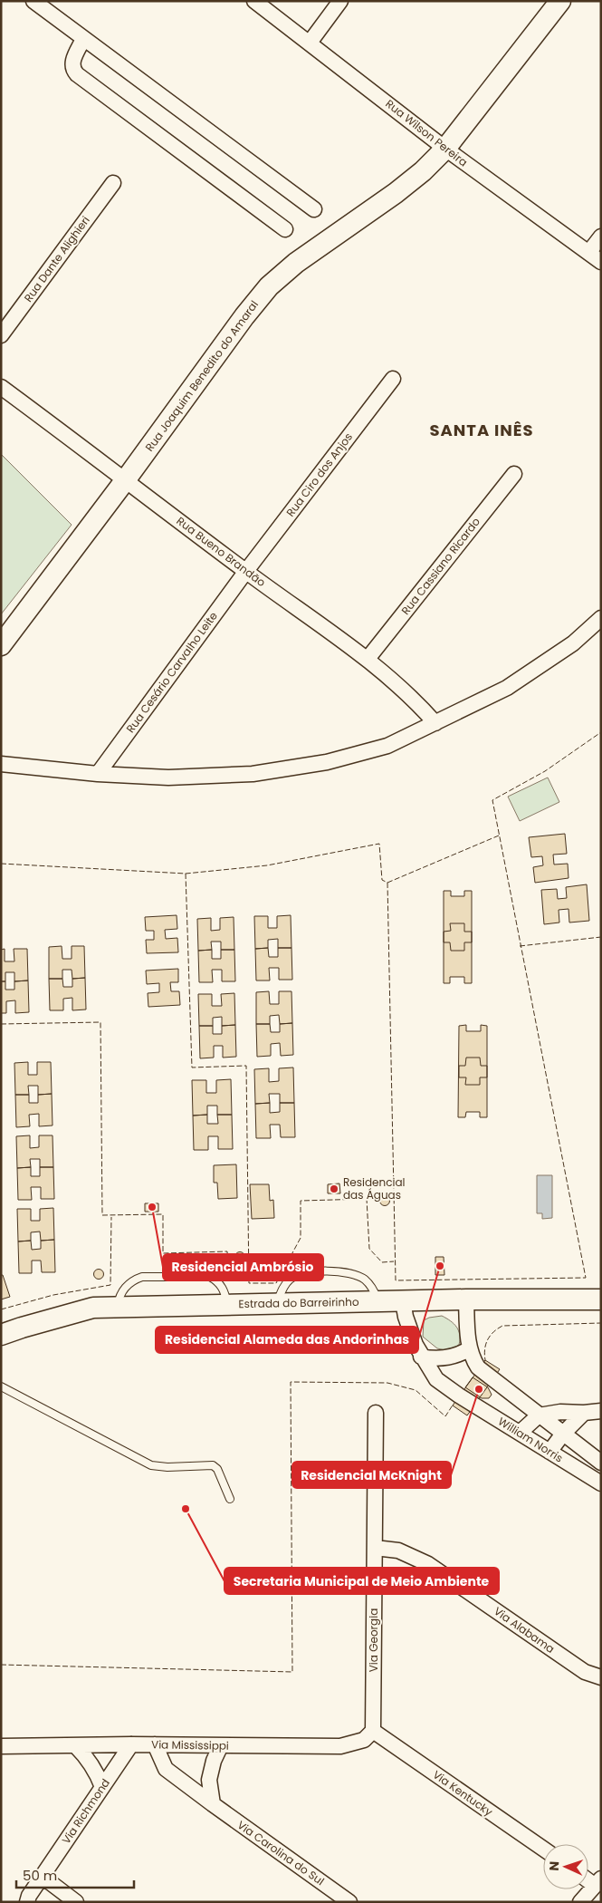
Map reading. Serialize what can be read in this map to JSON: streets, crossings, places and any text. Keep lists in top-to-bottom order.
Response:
{
  "streets": {
    "street": [
      "Rua Wilson Pereira",
      "Rua Dante Alighieri",
      "Rua Joaquim Benedito do Amaral",
      "Rua Ciro dos Anjos",
      "Rua Bueno Brandão",
      "Rua Cassiano Ricardo",
      "Rua Cesário Carvalho Leite",
      "Estrada do Barreirinho",
      "William Norris",
      "Via Alabama",
      "Via Georgia",
      "Via Mississippi",
      "Via Kentucky",
      "Via Richmond",
      "Via Carolina do Sul"
    ]
  },
  "crossings": [
    ["Rua Wilson Pereira", "Rua Joaquim Benedito do Amaral"],
    ["Rua Joaquim Benedito do Amaral", "Rua Bueno Brandão"],
    ["Rua Ciro dos Anjos", "Rua Bueno Brandão"],
    ["Rua Ciro dos Anjos", "Rua Cesário Carvalho Leite"],
    ["Rua Bueno Brandão", "Rua Cassiano Ricardo"],
    ["Rua Bueno Brandão", "Rua Cesário Carvalho Leite"],
    ["Estrada do Barreirinho", "William Norris"],
    ["Via Alabama", "Via Georgia"],
    ["Via Georgia", "Via Mississippi"],
    ["Via Georgia", "Via Kentucky"],
    ["Via Mississippi", "Via Kentucky"],
    ["Via Mississippi", "Via Richmond"],
    ["Via Mississippi", "Via Carolina do Sul"]
  ],
  "districts": ["SANTA INÊS"],
  "places": [
    "Residencial das Águas",
    "Residencial Ambrósio",
    "Residencial Alameda das Andorinhas",
    "Residencial McKnight",
    "Secretaria Municipal de Meio Ambiente"
  ],
  "scale_bar": "50 m",
  "north": "left"
}
